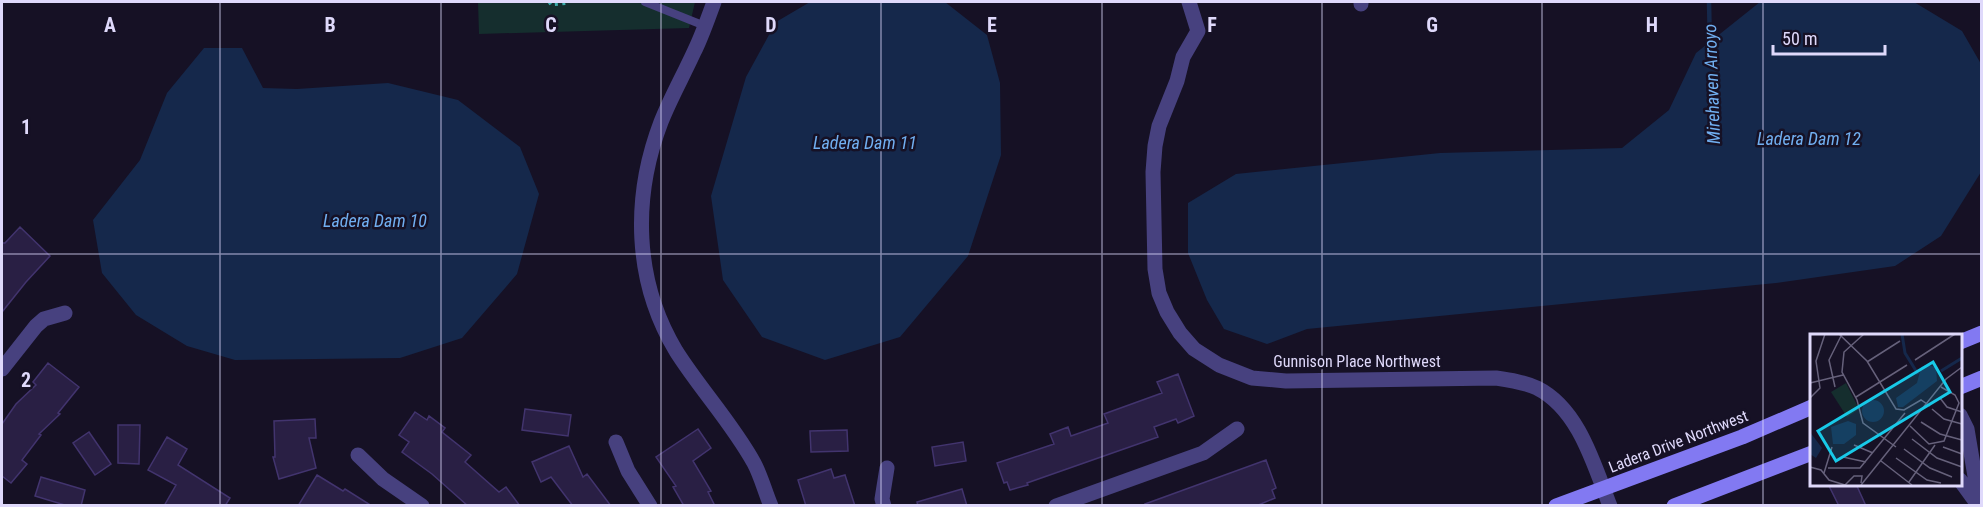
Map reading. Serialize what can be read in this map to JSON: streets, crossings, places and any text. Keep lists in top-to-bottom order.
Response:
{
  "streets": {
    "main road": ["Ladera Drive Northwest"],
    "street": ["Gunnison Place Northwest"]
  },
  "crossings": [
    ["Gunnison Place Northwest", "Ladera Drive Northwest"]
  ],
  "water": [
    "Mirehaven Arroyo",
    "Ladera Dam 12",
    "Ladera Dam 11",
    "Ladera Dam 10"
  ],
  "scale_bar": "50 m",
  "grid": {
    "columns": [
      "A",
      "B",
      "C",
      "D",
      "E",
      "F",
      "G",
      "H"
    ],
    "rows": ["1", "2"]
  }
}
